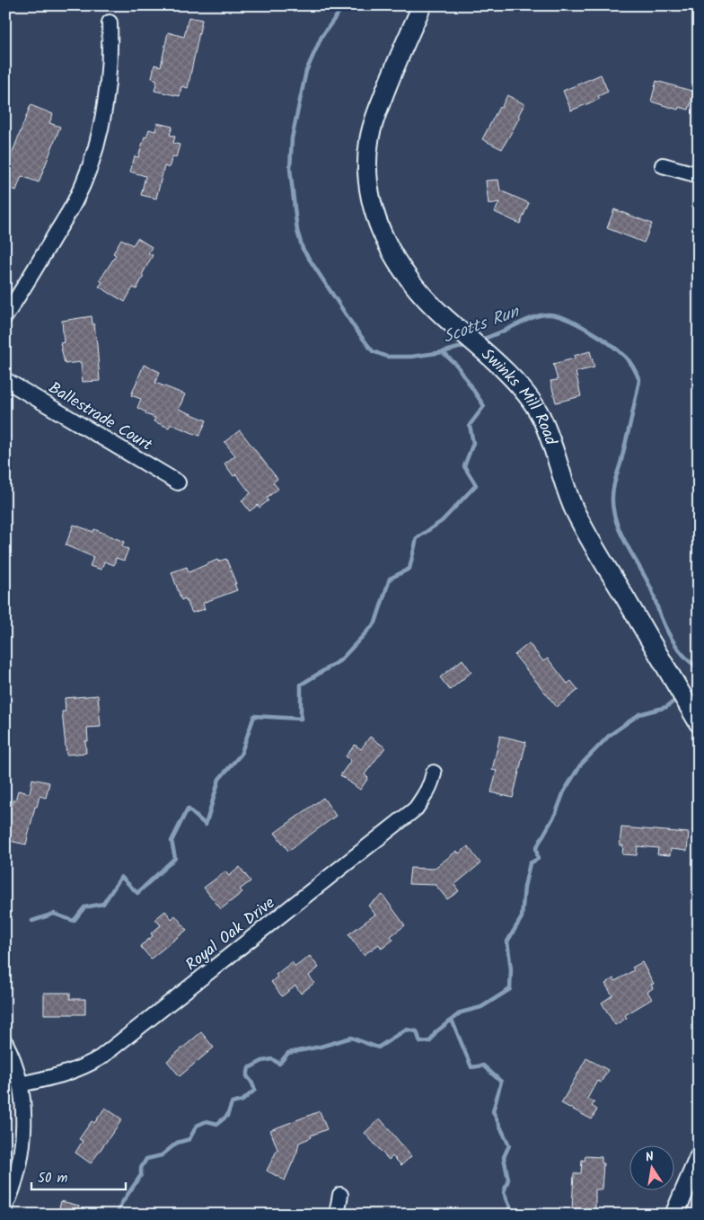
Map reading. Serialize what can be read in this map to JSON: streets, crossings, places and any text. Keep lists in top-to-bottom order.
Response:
{
  "streets": {
    "street": ["Swinks Mill Road", "Ballestrade Court", "Royal Oak Drive"]
  },
  "water": ["Scotts Run"],
  "scale_bar": "50 m",
  "north": "top"
}
